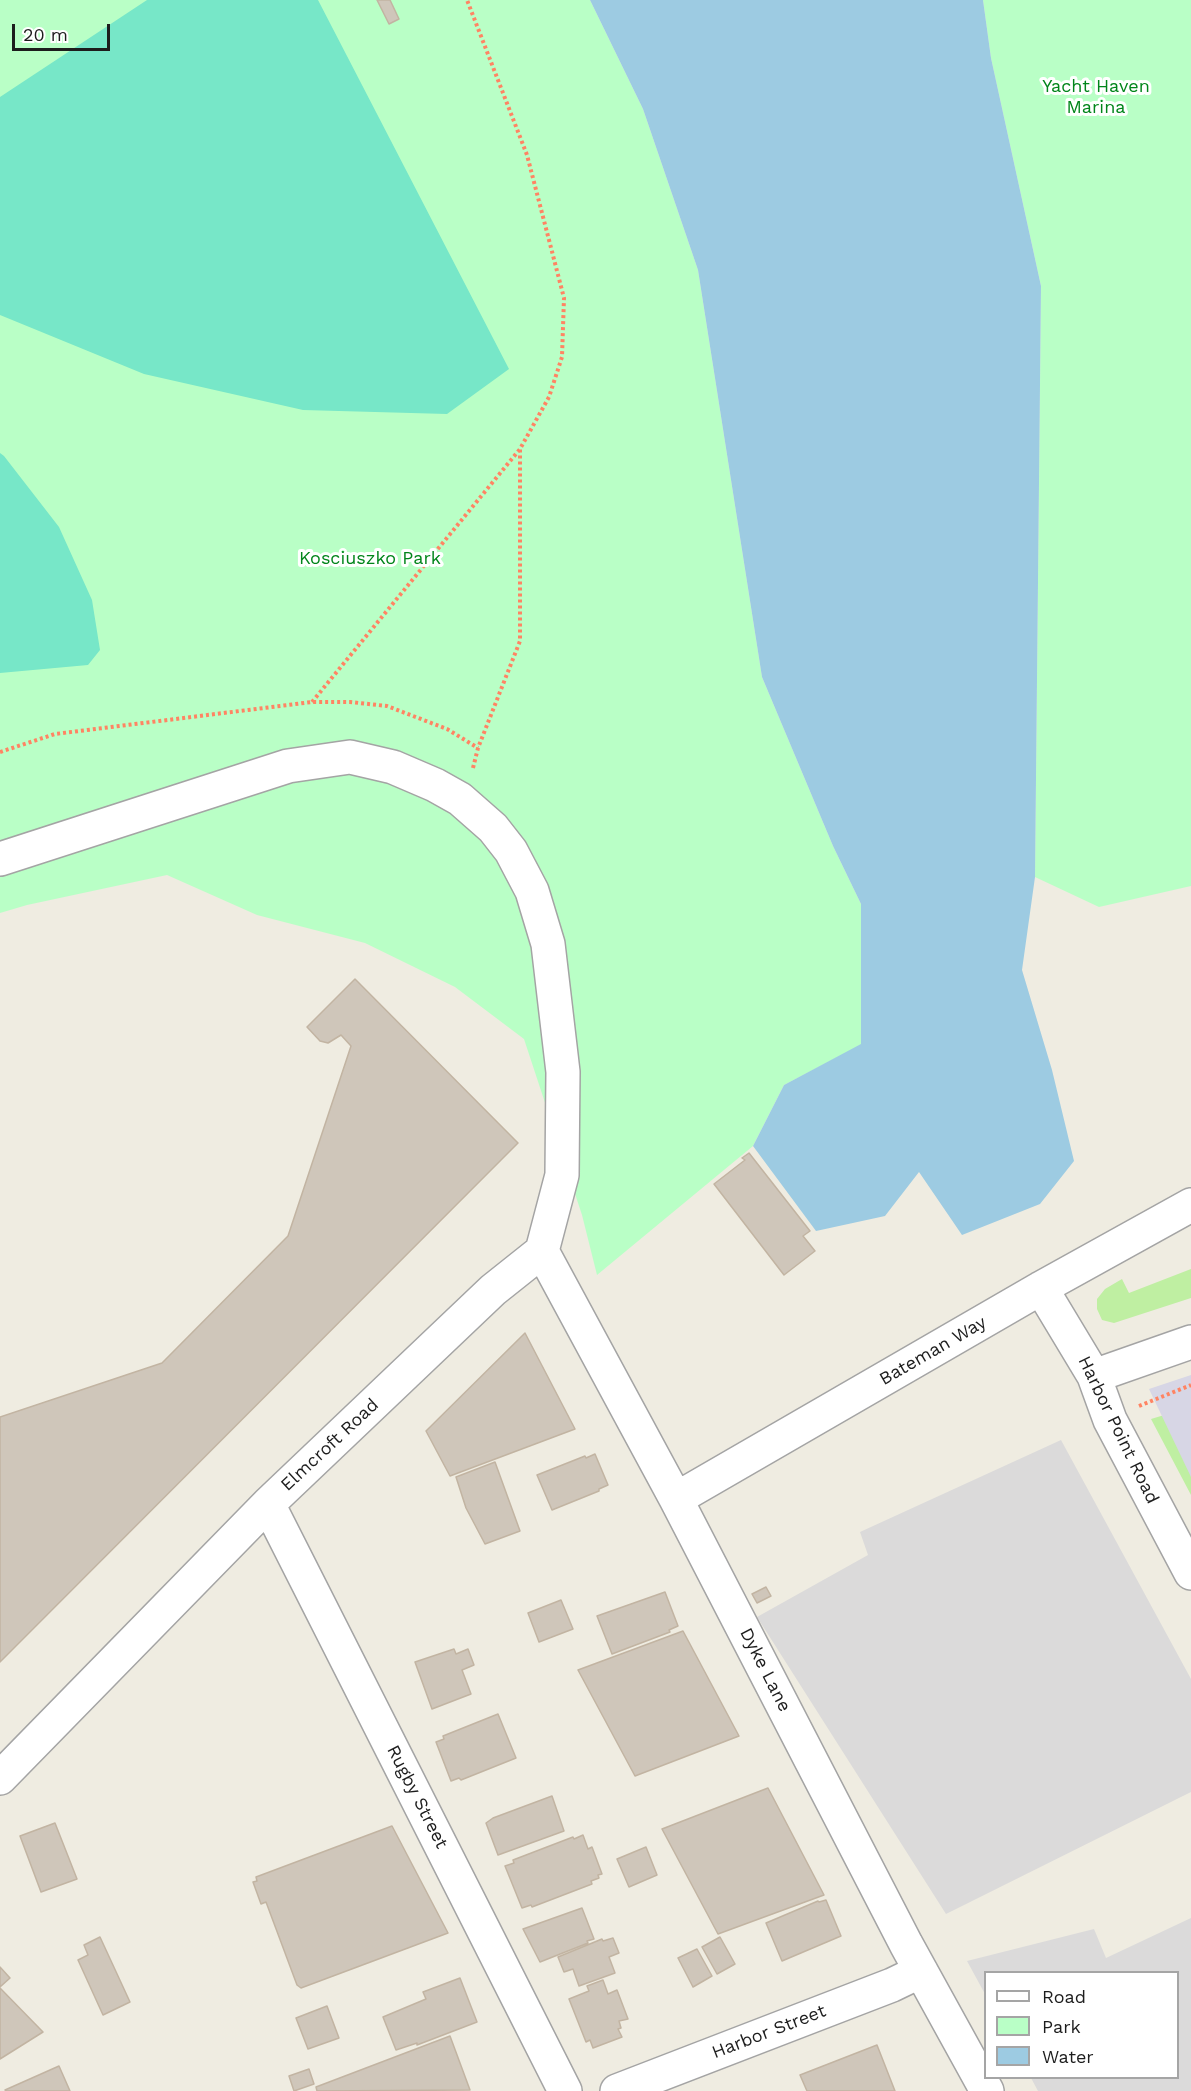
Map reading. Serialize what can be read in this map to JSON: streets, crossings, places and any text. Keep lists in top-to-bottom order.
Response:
{
  "streets": {
    "street": [
      "Bateman Way",
      "Harbor Point Road",
      "Elmcroft Road",
      "Dyke Lane",
      "Rugby Street",
      "Harbor Street"
    ]
  },
  "crossings": [
    ["Bateman Way", "Harbor Point Road"],
    ["Bateman Way", "Dyke Lane"],
    ["Elmcroft Road", "Dyke Lane"],
    ["Elmcroft Road", "Rugby Street"],
    ["Dyke Lane", "Harbor Street"]
  ],
  "parks": ["Yacht Haven Marina", "Kosciuszko Park"],
  "legend": ["Road", "Park", "Water"],
  "scale_bar": "20 m"
}
